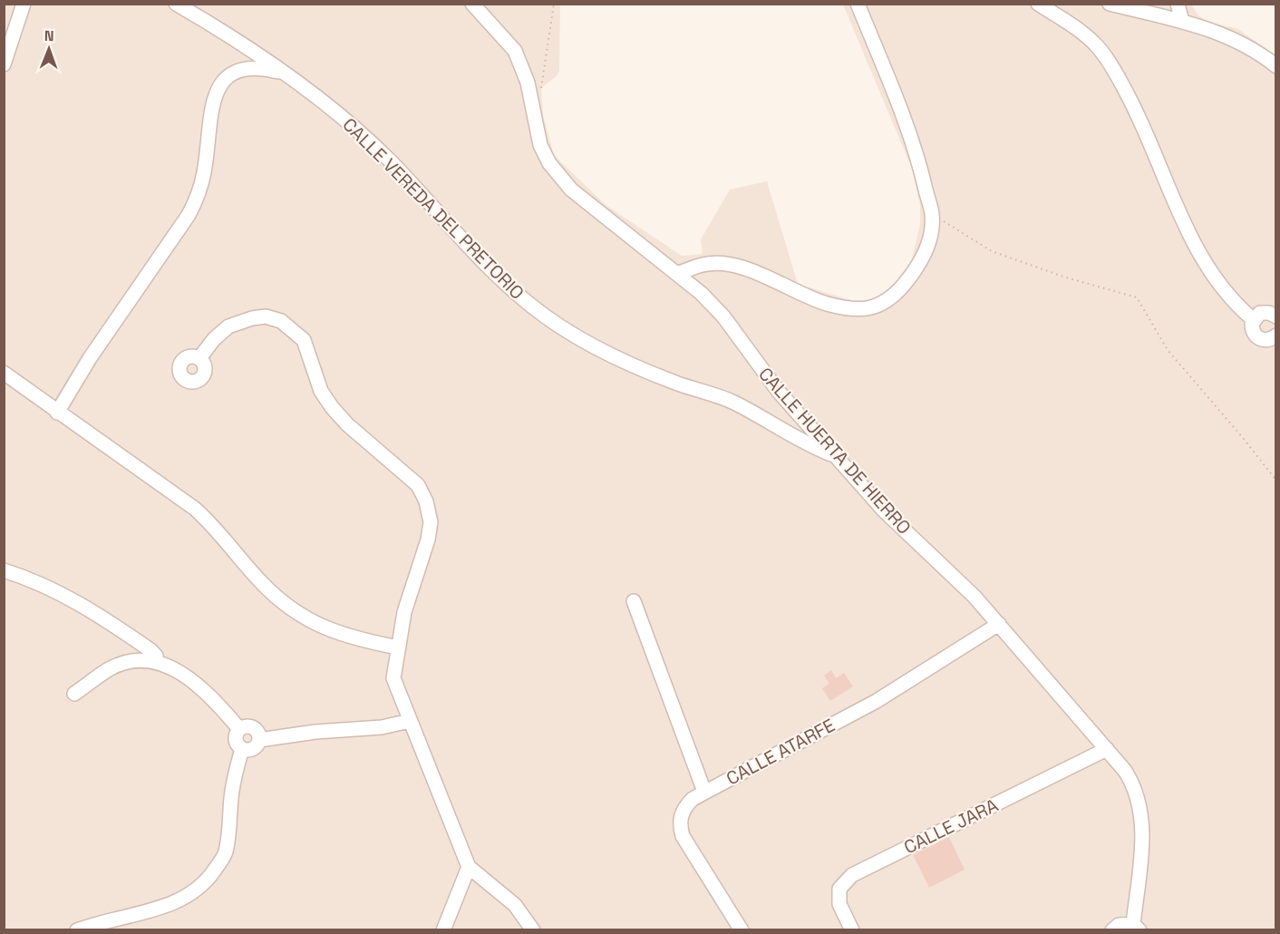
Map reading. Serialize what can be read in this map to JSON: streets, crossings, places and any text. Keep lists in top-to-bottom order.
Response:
{
  "streets": {
    "street": [
      "CALLE VEREDA DEL PRETORIO",
      "CALLE HUERTA DE HIERRO",
      "CALLE ATARFE",
      "CALLE JARA"
    ]
  },
  "crossings": [
    ["CALLE VEREDA DEL PRETORIO", "CALLE HUERTA DE HIERRO"],
    ["CALLE HUERTA DE HIERRO", "CALLE ATARFE"],
    ["CALLE HUERTA DE HIERRO", "CALLE JARA"]
  ],
  "north": "top"
}
